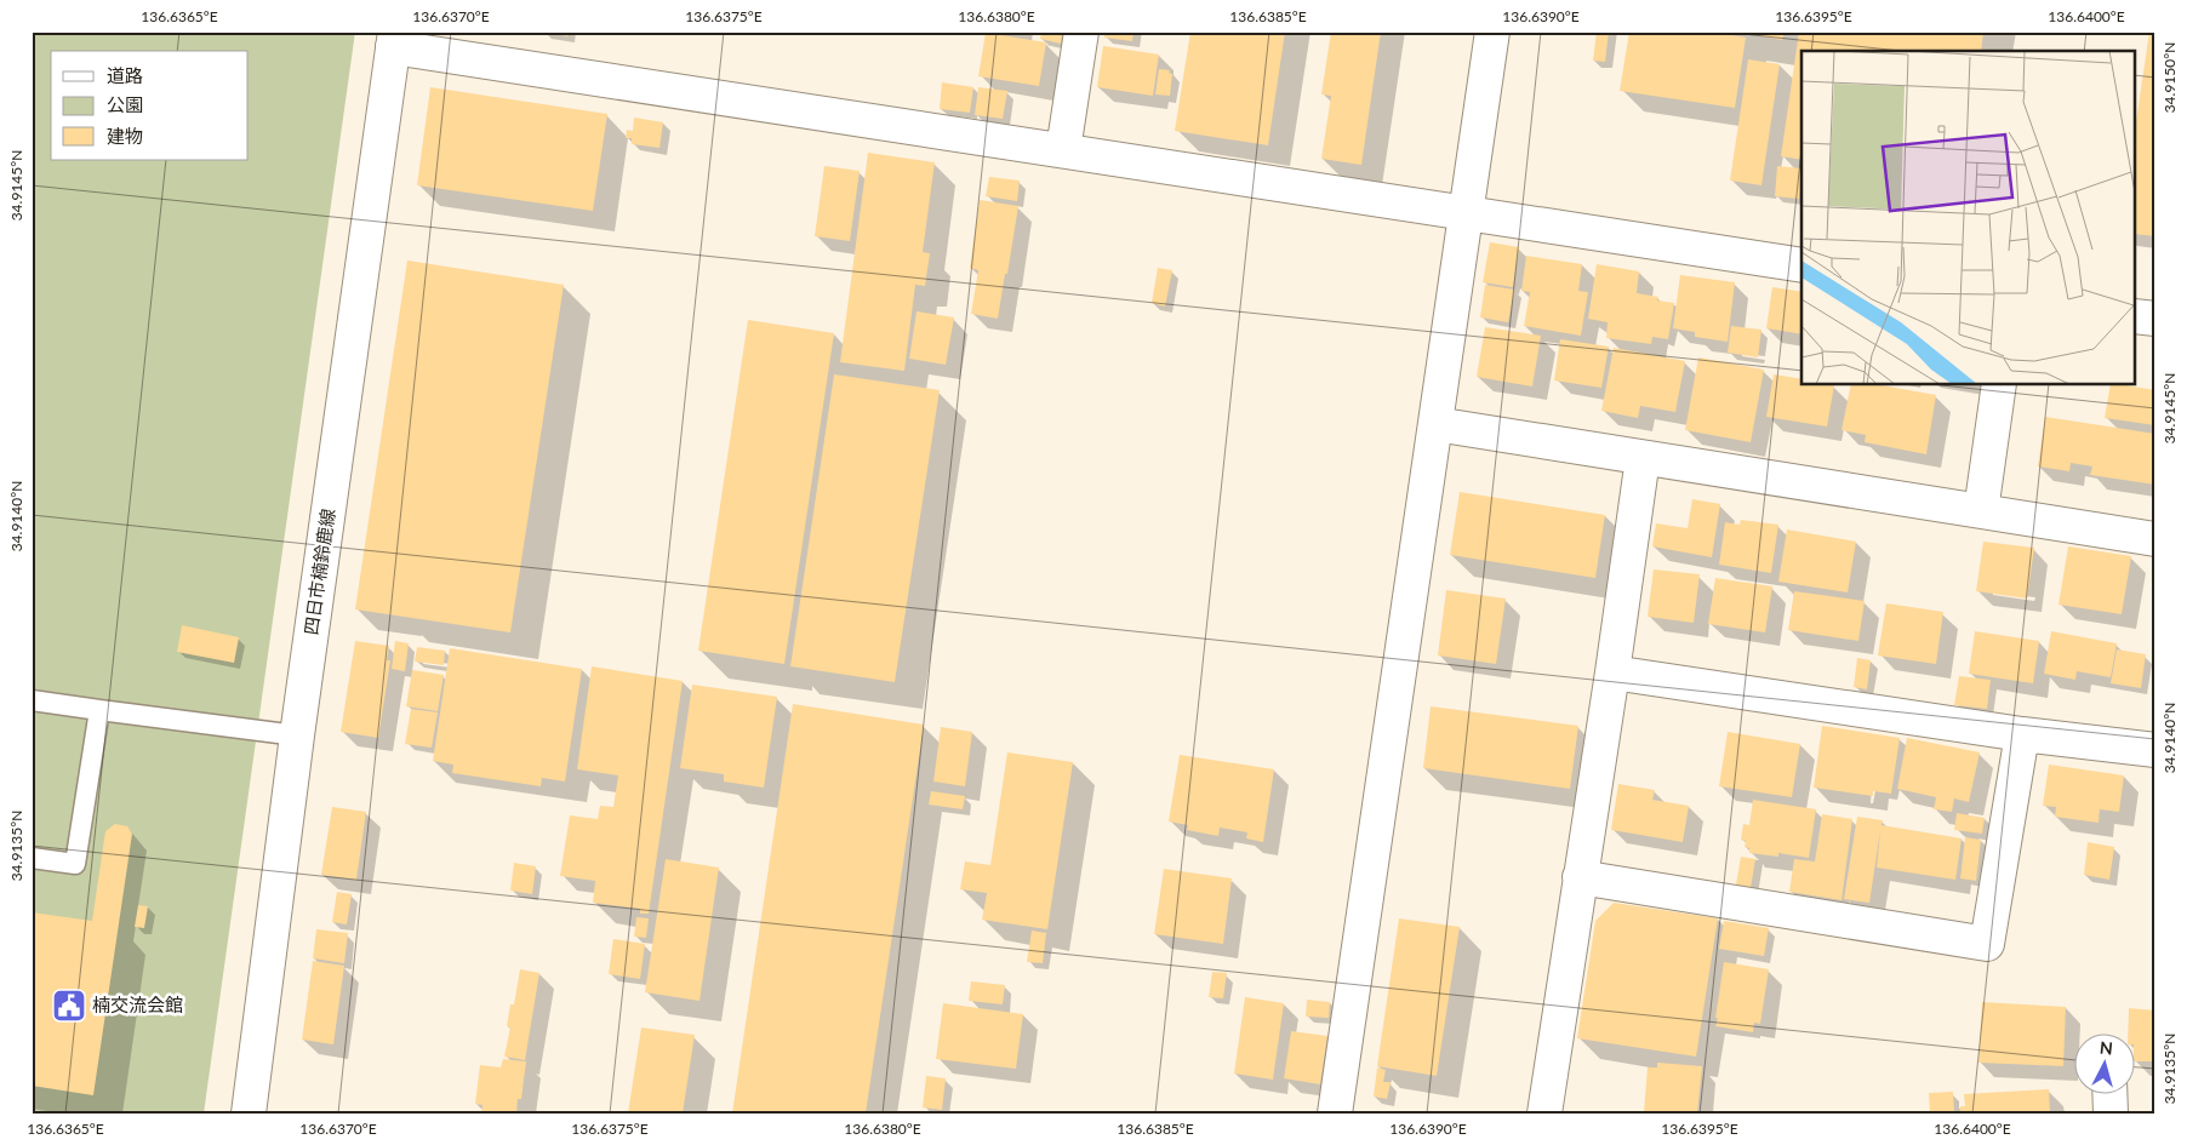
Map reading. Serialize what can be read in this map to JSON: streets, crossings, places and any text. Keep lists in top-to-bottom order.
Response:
{
  "streets": {
    "street": ["四日市楠鈴鹿線"]
  },
  "places": {
    "public building": ["楠交流会館"]
  },
  "legend": ["道路", "公園", "建物"],
  "north": "top",
  "coordinates": [
    "136.6365°E",
    "136.6370°E",
    "136.6375°E",
    "136.6380°E",
    "136.6385°E",
    "136.6390°E",
    "136.6395°E",
    "136.6400°E",
    "34.9150°N",
    "34.9145°N",
    "34.9140°N",
    "34.9135°N"
  ]
}
